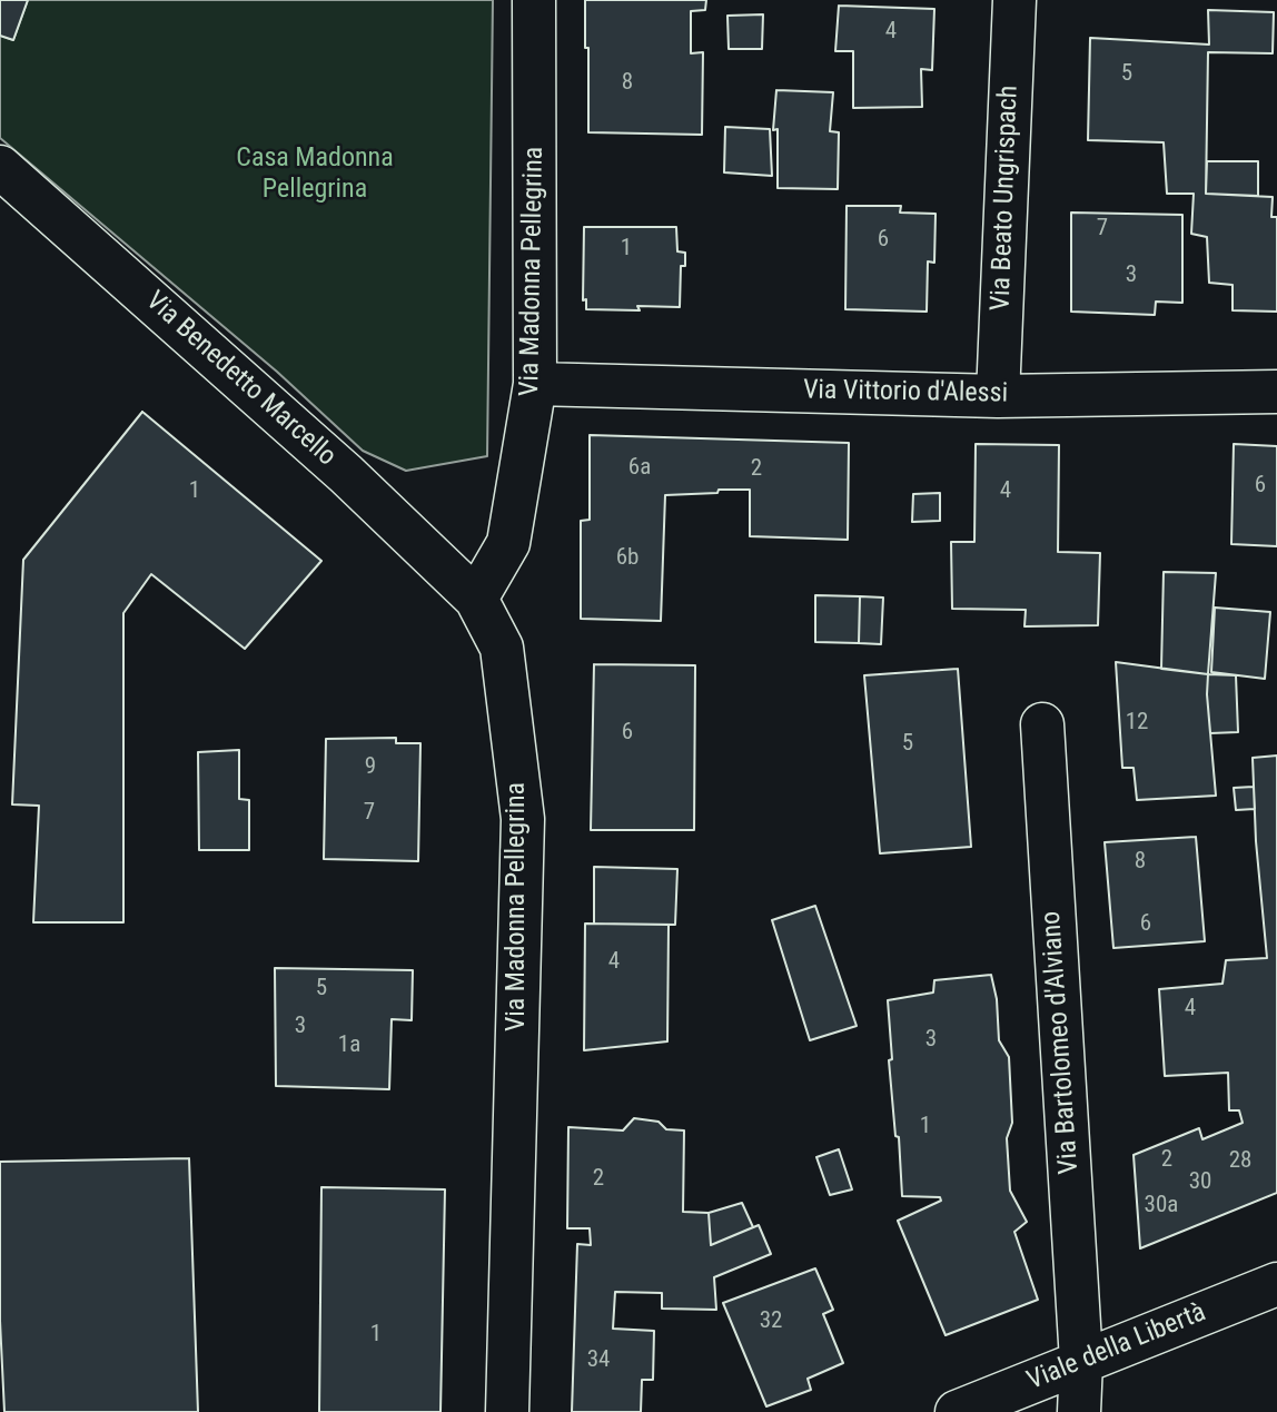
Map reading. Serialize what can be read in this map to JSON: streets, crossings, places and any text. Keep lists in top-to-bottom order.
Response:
{
  "streets": {
    "street": [
      "Via Beato Ungrispach",
      "Via Madonna Pellegrina",
      "Via Benedetto Marcello",
      "Via Vittorio d'Alessi",
      "Via Bartolomeo d'Alviano",
      "Viale della Libertà"
    ]
  },
  "crossings": [
    ["Via Beato Ungrispach", "Via Vittorio d'Alessi"],
    ["Via Madonna Pellegrina", "Via Benedetto Marcello"],
    ["Via Madonna Pellegrina", "Via Vittorio d'Alessi"],
    ["Via Bartolomeo d'Alviano", "Viale della Libertà"]
  ],
  "parks": ["Casa Madonna Pellegrina"],
  "house_numbers": [
    "4",
    "5",
    "8",
    "7",
    "6",
    "1",
    "3",
    "6a",
    "2",
    "6",
    "1",
    "4",
    "6b",
    "12",
    "6",
    "5",
    "9",
    "7",
    "8",
    "6",
    "4",
    "5",
    "4",
    "3",
    "3",
    "1a",
    "1",
    "2",
    "28",
    "2",
    "30",
    "30a",
    "32",
    "1",
    "34"
  ]
}
